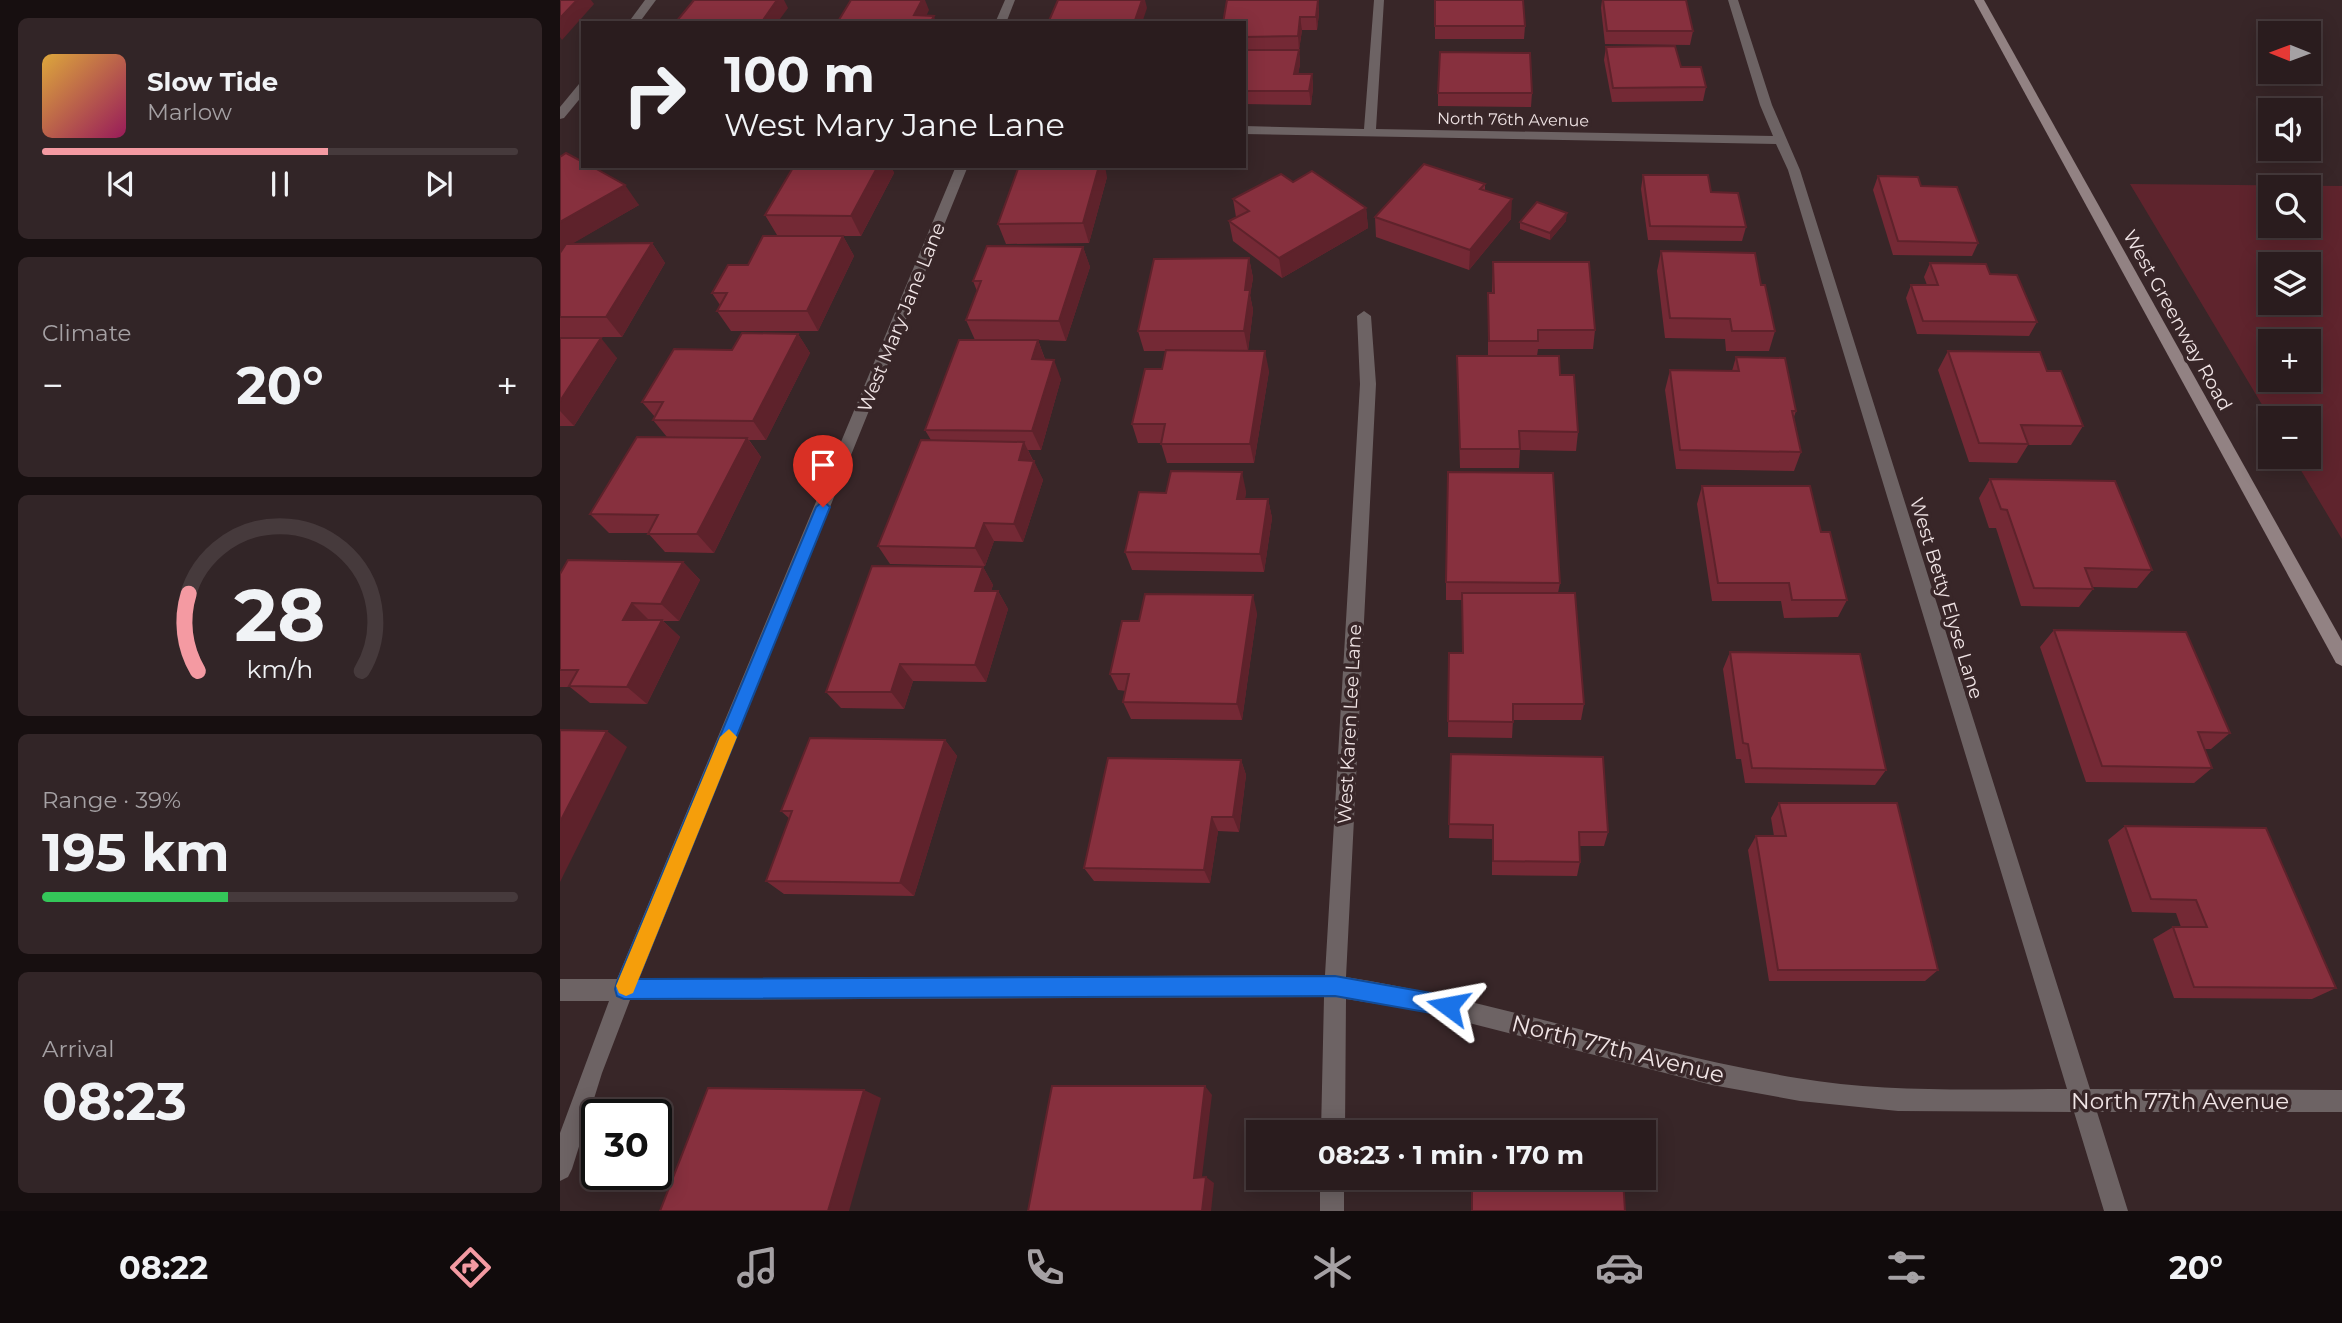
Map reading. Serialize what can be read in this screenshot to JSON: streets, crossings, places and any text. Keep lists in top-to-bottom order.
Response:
{
  "streets": {
    "street": [
      "North 76th Avenue",
      "West Mary Jane Lane",
      "West Greenway Road",
      "West Betty Elyse Lane",
      "West Karen Lee Lane",
      "North 77th Avenue"
    ]
  },
  "crossings": [
    ["North 76th Avenue", "West Betty Elyse Lane"],
    ["West Mary Jane Lane", "North 77th Avenue"],
    ["West Betty Elyse Lane", "North 77th Avenue"],
    ["West Karen Lee Lane", "North 77th Avenue"]
  ],
  "north": "left",
  "page": {
    "map_buttons": ["+", "−"],
    "turn": ["100 m", "West Mary Jane Lane"],
    "song": ["Slow Tide", "Marlow"],
    "tile": [
      "Climate",
      ["Range · 39%", "195 km"],
      ["Arrival", "08:23"]
    ],
    "heat": ["−", "20°", "+"],
    "limit": "30",
    "trip": "08:23 · 1 min · 170 m",
    "tabs": ["08:22", "20°"],
    "gauge": ["28", "km/h"]
  }
}
